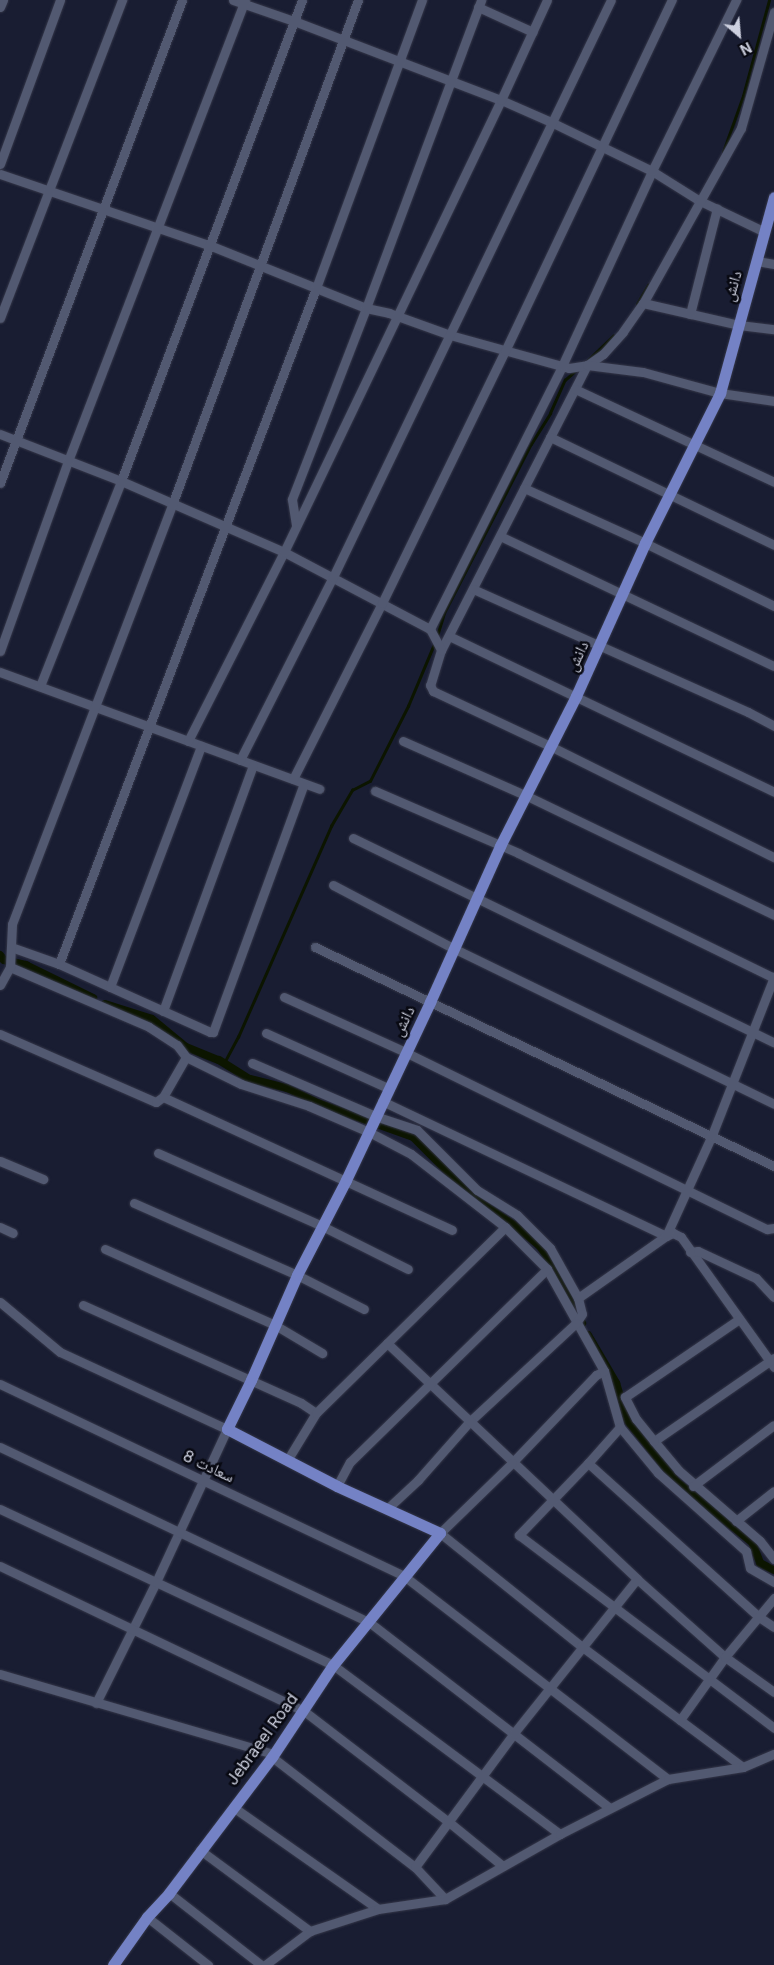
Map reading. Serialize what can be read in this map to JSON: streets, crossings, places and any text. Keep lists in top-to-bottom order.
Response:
{
  "streets": {
    "main road": ["دانش", "Jebraeel Road"],
    "street": ["سعادت 8"]
  },
  "crossings": [
    ["سعادت 8", "Jebraeel Road"]
  ],
  "north": "bottom right"
}
